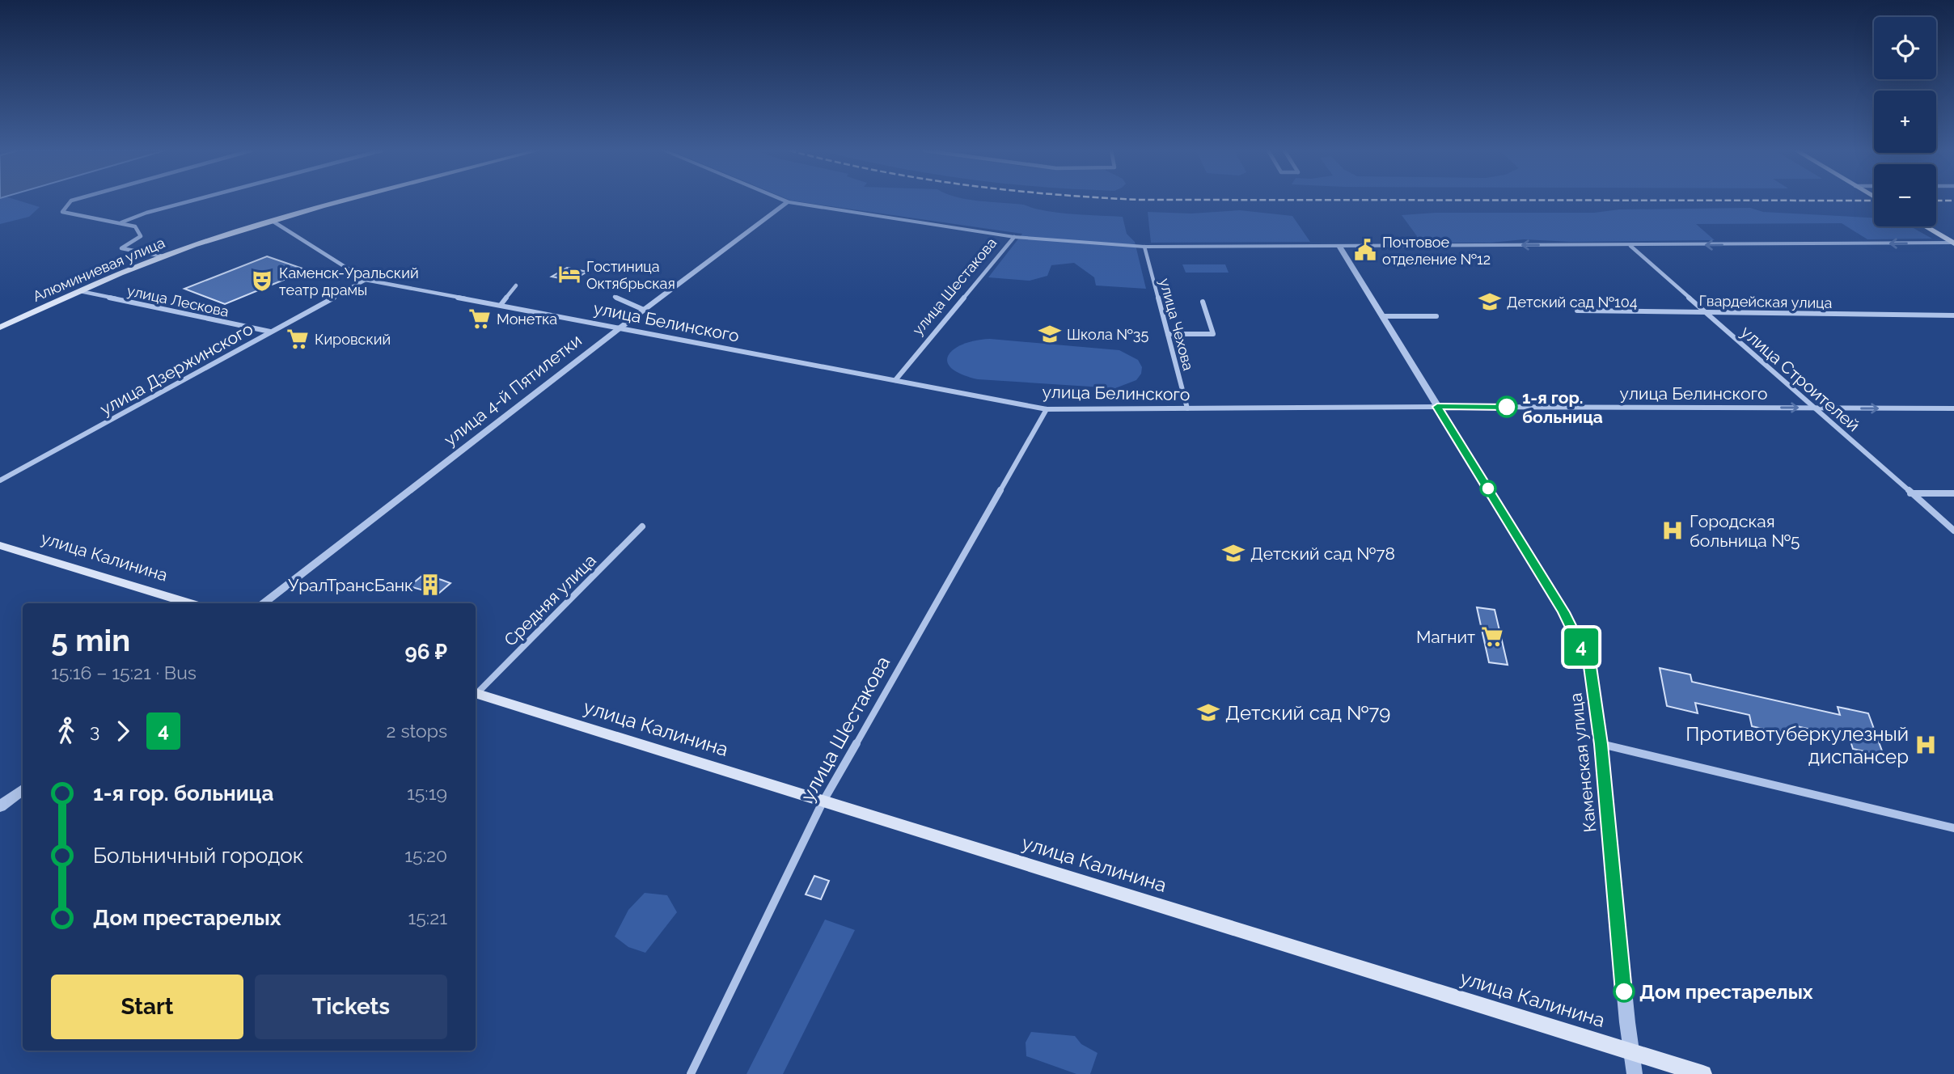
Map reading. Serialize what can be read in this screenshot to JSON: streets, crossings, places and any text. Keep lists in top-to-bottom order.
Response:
{
  "streets": {
    "main road": ["Алюминиевая улица", "улица Калинина"],
    "street": [
      "улица Шестакова",
      "улица Лескова",
      "Гвардейская улица",
      "улица Белинского",
      "улица Чехова",
      "улица Дзержинского",
      "улица Строителей",
      "улица 4-й Пятилетки",
      "Средняя улица",
      "Каменская улица"
    ]
  },
  "crossings": [
    ["Алюминиевая улица", "улица Лескова"],
    ["Алюминиевая улица", "улица Белинского"],
    ["улица Шестакова", "улица Белинского"],
    ["улица Шестакова", "улица Калинина"],
    ["улица Лескова", "улица Дзержинского"],
    ["Гвардейская улица", "улица Строителей"],
    ["улица Белинского", "улица Чехова"],
    ["улица Белинского", "улица Дзержинского"],
    ["улица Белинского", "улица Строителей"],
    ["улица Белинского", "улица 4-й Пятилетки"],
    ["улица Белинского", "Каменская улица"],
    ["улица Калинина", "Каменская улица"]
  ],
  "places": {
    "public building": ["Почтовое отделение №12"],
    "hotel": ["Гостиница Октябрьская"],
    "theatre": ["Каменск-Уральский театр драмы"],
    "school or university": [
      "Детский сад №104",
      "Школа №35",
      "Детский сад №78",
      "Детский сад №79"
    ],
    "supermarket": ["Монетка", "Кировский", "Магнит"],
    "other": ["1-я гор. больница", "Дом престарелых"],
    "hospital": ["Городская больница №5", "Противотуберкулезный диспансер"],
    "building": ["УралТрансБанк"]
  },
  "lines": ["bus line 4"],
  "page": {
    "on_map": "4",
    "map_buttons": ["+", "−"],
    "heading": ["5 min", "15:16 – 15:21 · Bus", "96 ₽"],
    "legs": ["3", "4", "2 stops"],
    "list": [
      {
        "name": "1-я гор. больница",
        "value": "15:19"
      },
      {
        "name": "Больничный городок",
        "value": "15:20"
      },
      {
        "name": "Дом престарелых",
        "value": "15:21"
      }
    ],
    "buttons": ["Start", "Tickets"]
  }
}
